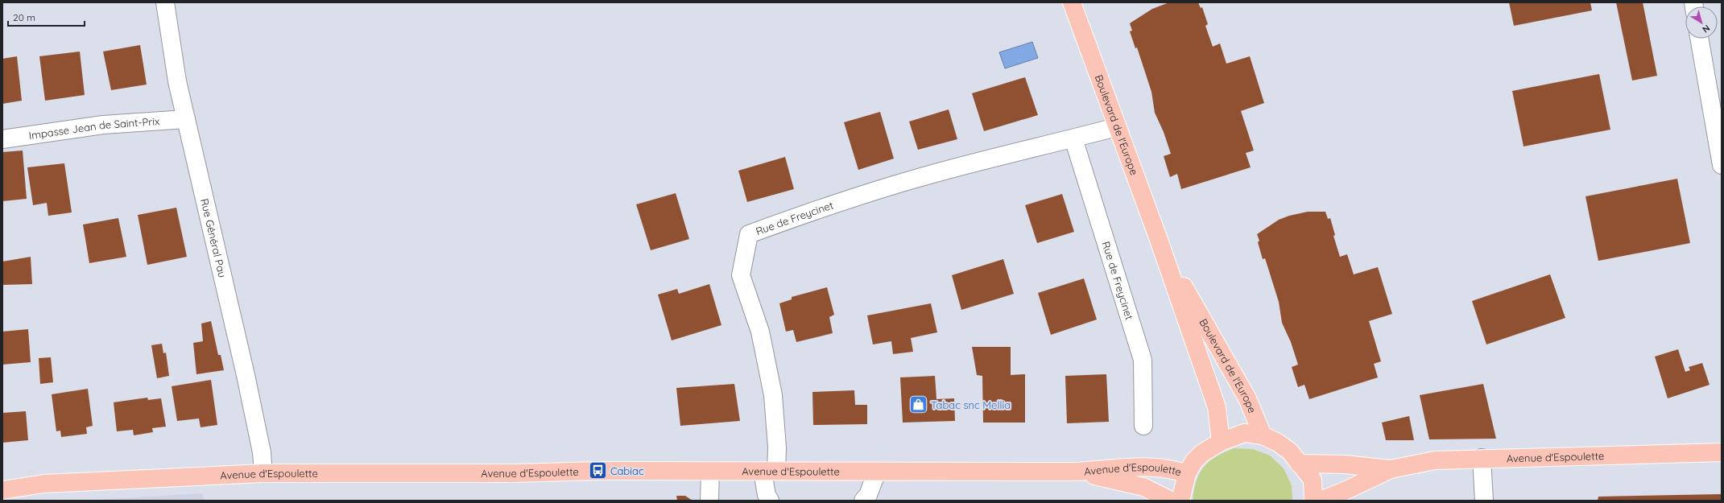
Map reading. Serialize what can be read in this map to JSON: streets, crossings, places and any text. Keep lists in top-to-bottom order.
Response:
{
  "streets": {
    "main road": ["Boulevard de l'Europe", "Avenue d'Espoulette"],
    "street": ["Impasse Jean de Saint-Prix", "Rue de Freycinet", "Rue Général Pau"]
  },
  "crossings": [
    ["Boulevard de l'Europe", "Rue de Freycinet"],
    ["Impasse Jean de Saint-Prix", "Rue Général Pau"],
    ["Rue de Freycinet", "Avenue d'Espoulette"],
    ["Rue Général Pau", "Avenue d'Espoulette"]
  ],
  "places": {
    "shop": ["Tabac snc Mellia"],
    "bus stop": ["Cabiac"]
  },
  "scale_bar": "20 m",
  "north": "bottom right"
}
